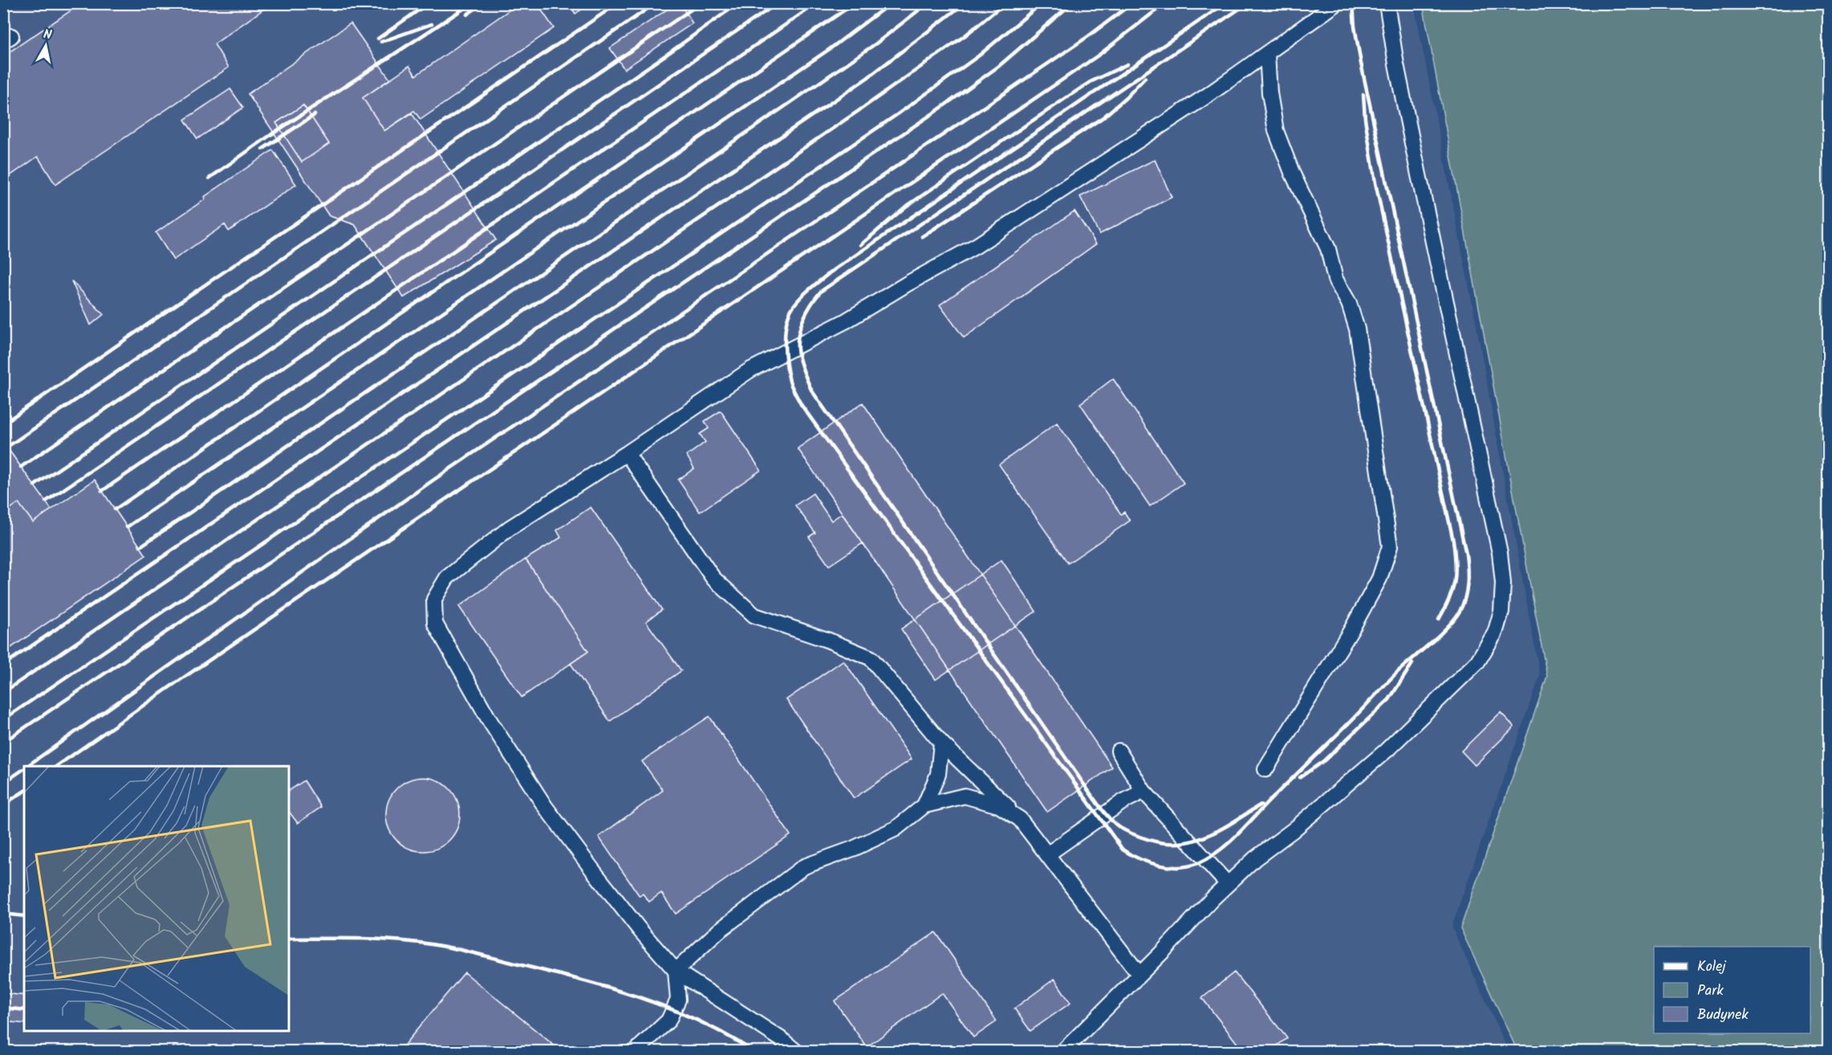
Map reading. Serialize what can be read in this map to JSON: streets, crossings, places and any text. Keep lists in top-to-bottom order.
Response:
{
  "legend": ["Kolej", "Park", "Budynek"],
  "north": "top"
}
